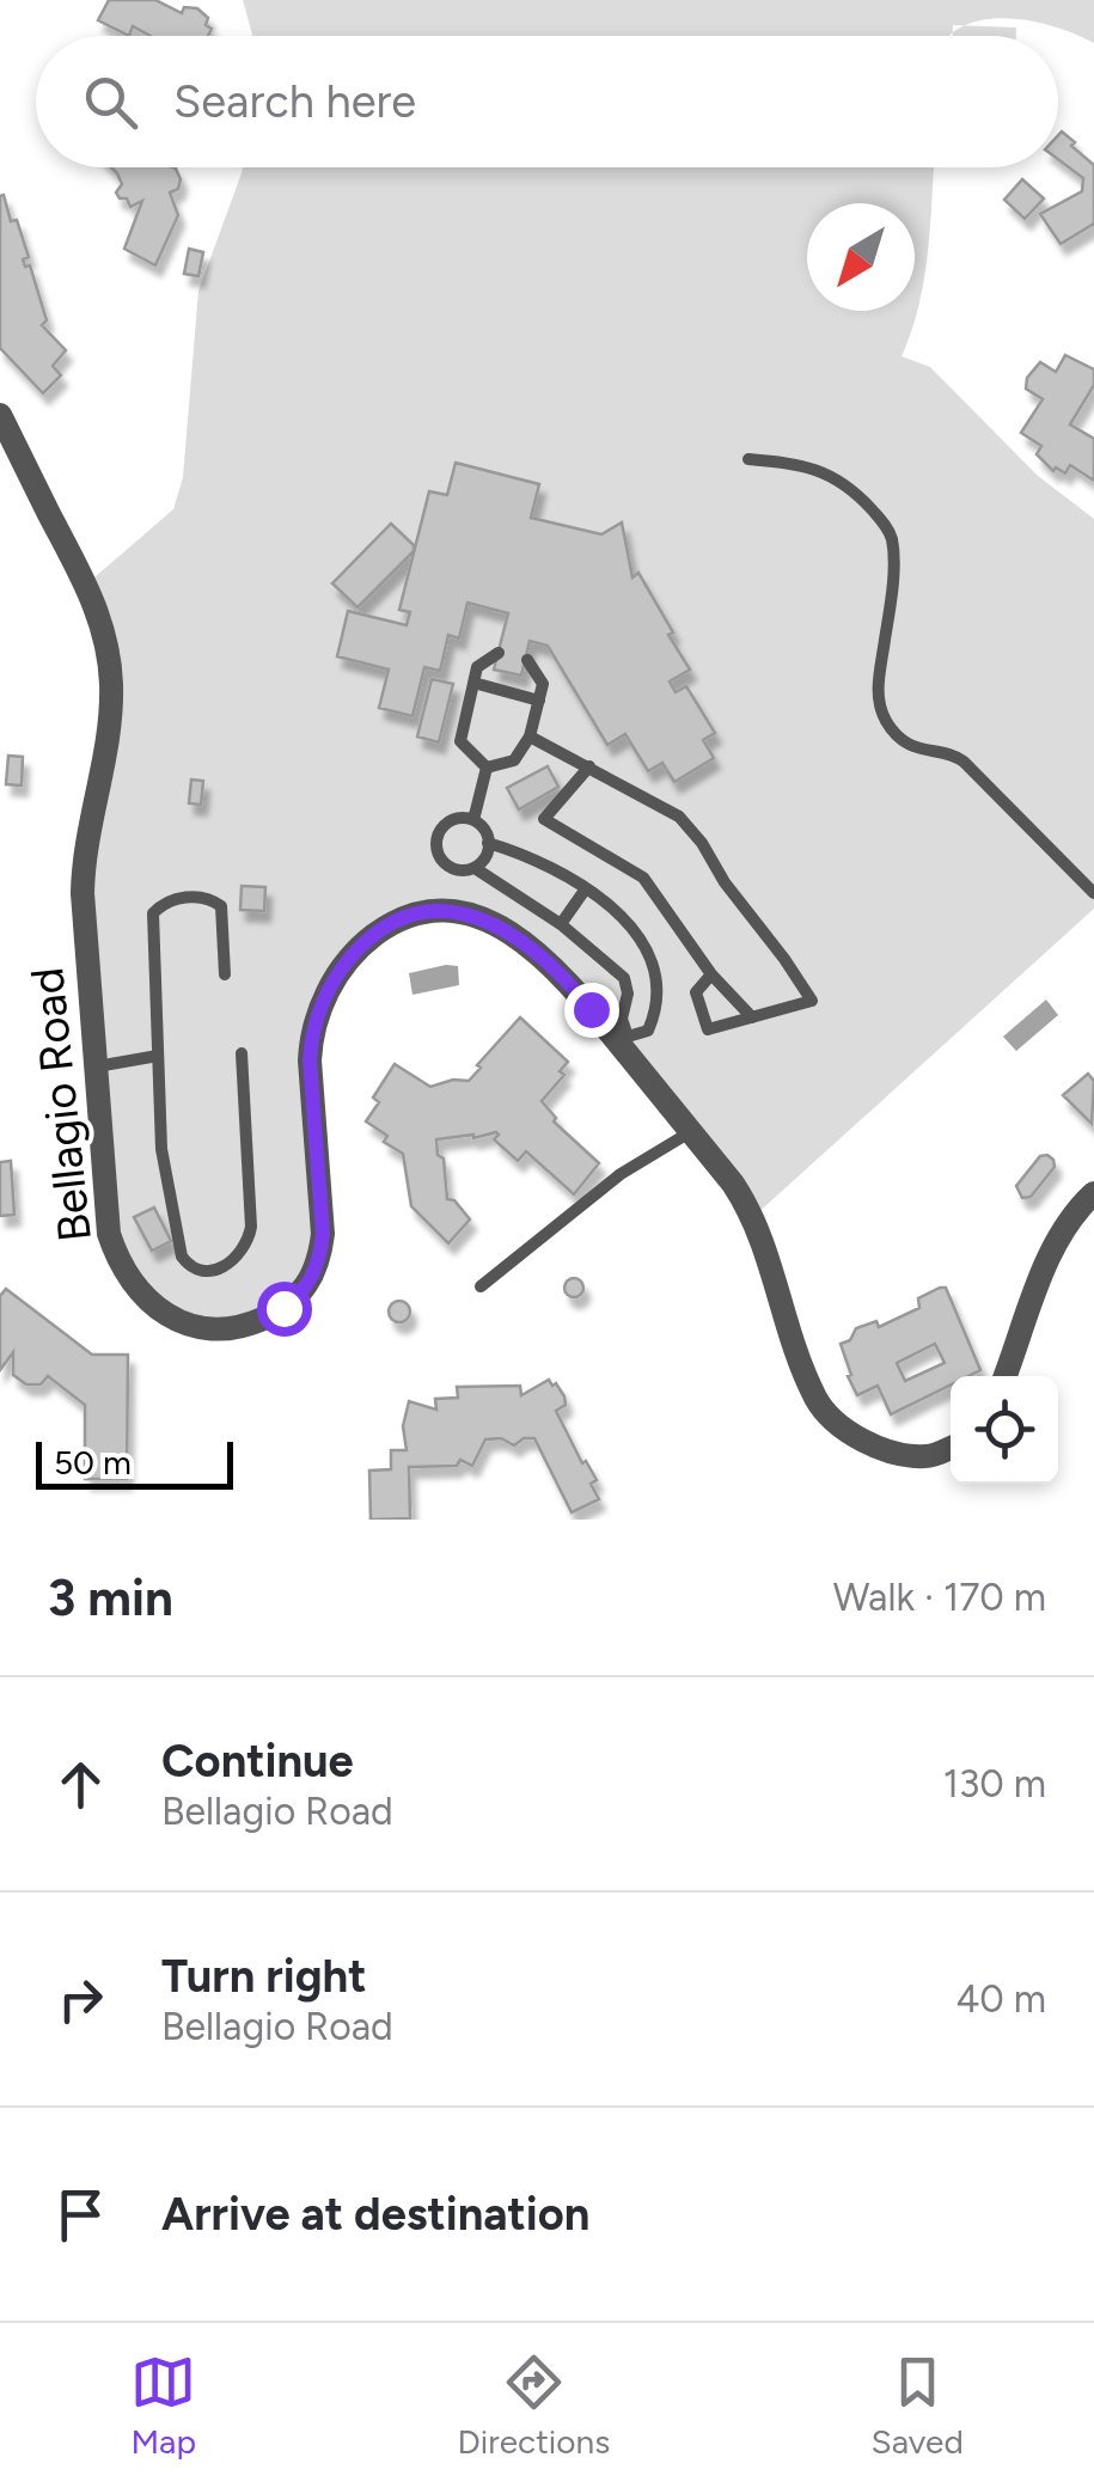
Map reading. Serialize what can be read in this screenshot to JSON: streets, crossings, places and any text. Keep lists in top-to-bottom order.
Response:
{
  "streets": {
    "street": ["Bellagio Road"]
  },
  "scale_bar": "50 m",
  "north": "bottom left",
  "page": {
    "search": "Search here",
    "scale": "50 m",
    "heading": ["3 min", "Walk · 170 m"],
    "list": [
      ["Continue", "Bellagio Road", "130 m"],
      ["Turn right", "Bellagio Road", "40 m"],
      "Arrive at destination"
    ],
    "nav": ["Map", "Directions", "Saved"]
  }
}
